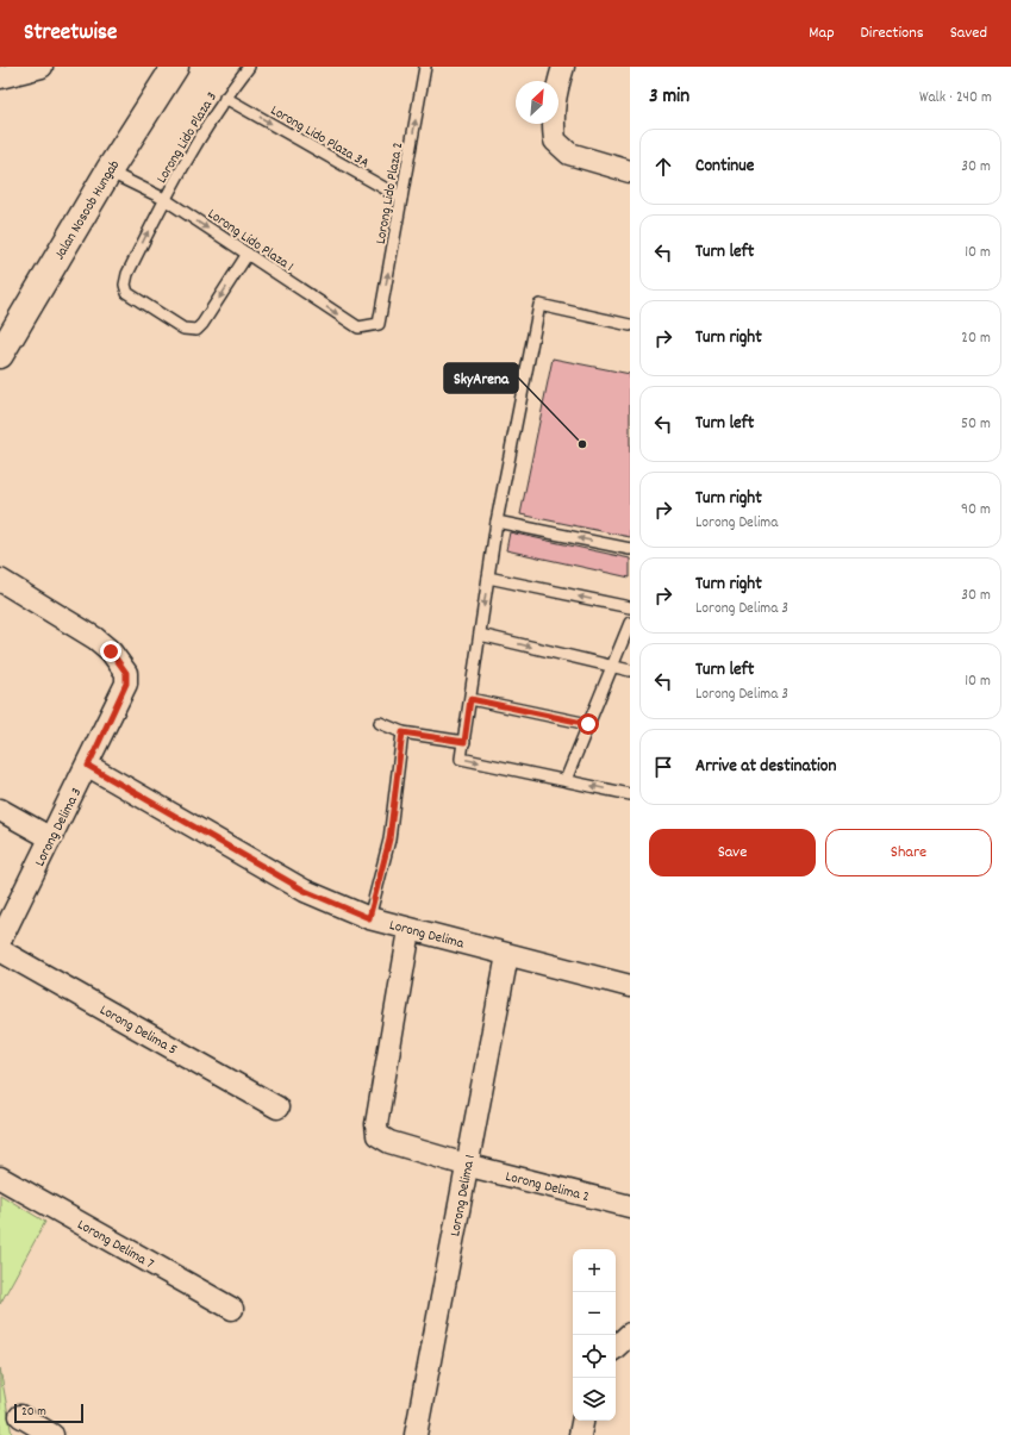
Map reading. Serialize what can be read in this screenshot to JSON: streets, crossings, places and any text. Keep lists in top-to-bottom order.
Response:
{
  "streets": {
    "main road": ["Jalan Nosoob Hungab"],
    "street": [
      "Lorong Delima 3",
      "Lorong Delima",
      "Lorong Delima 5",
      "Lorong Delima 2",
      "Lorong Delima 1",
      "Lorong Delima 7"
    ],
    "lane": [
      "Lorong Lido Plaza 3A",
      "Lorong Lido Plaza 3",
      "Lorong Lido Plaza 2",
      "Lorong Lido Plaza 1"
    ]
  },
  "crossings": [
    ["Lorong Lido Plaza 3A", "Lorong Lido Plaza 3"],
    ["Lorong Lido Plaza 3A", "Lorong Lido Plaza 2"],
    ["Lorong Lido Plaza 3", "Lorong Lido Plaza 1"],
    ["Lorong Lido Plaza 2", "Lorong Lido Plaza 1"],
    ["Jalan Nosoob Hungab", "Lorong Lido Plaza 1"],
    ["Lorong Delima 3", "Lorong Delima"],
    ["Lorong Delima", "Lorong Delima 2"],
    ["Lorong Delima", "Lorong Delima 1"],
    ["Lorong Delima 2", "Lorong Delima 1"]
  ],
  "one_way": ["Lorong Lido Plaza 3A", "Lorong Lido Plaza 2", "Lorong Lido Plaza 1"],
  "places": ["SkyArena"],
  "scale_bar": "20 m",
  "north": "top right",
  "page": {
    "header": "Streetwise",
    "nav": ["Map", "Directions", "Saved"],
    "heading": ["3 min", "Walk · 240 m"],
    "list": [
      ["Continue", "30 m"],
      ["Turn left", "10 m"],
      ["Turn right", "20 m"],
      ["Turn left", "50 m"],
      ["Turn right", "Lorong Delima", "90 m"],
      ["Turn right", "Lorong Delima 3", "30 m"],
      ["Turn left", "Lorong Delima 3", "10 m"],
      "Arrive at destination"
    ],
    "buttons": ["Save", "Share"],
    "map_buttons": ["+", "−"],
    "scale": "20 m"
  }
}
